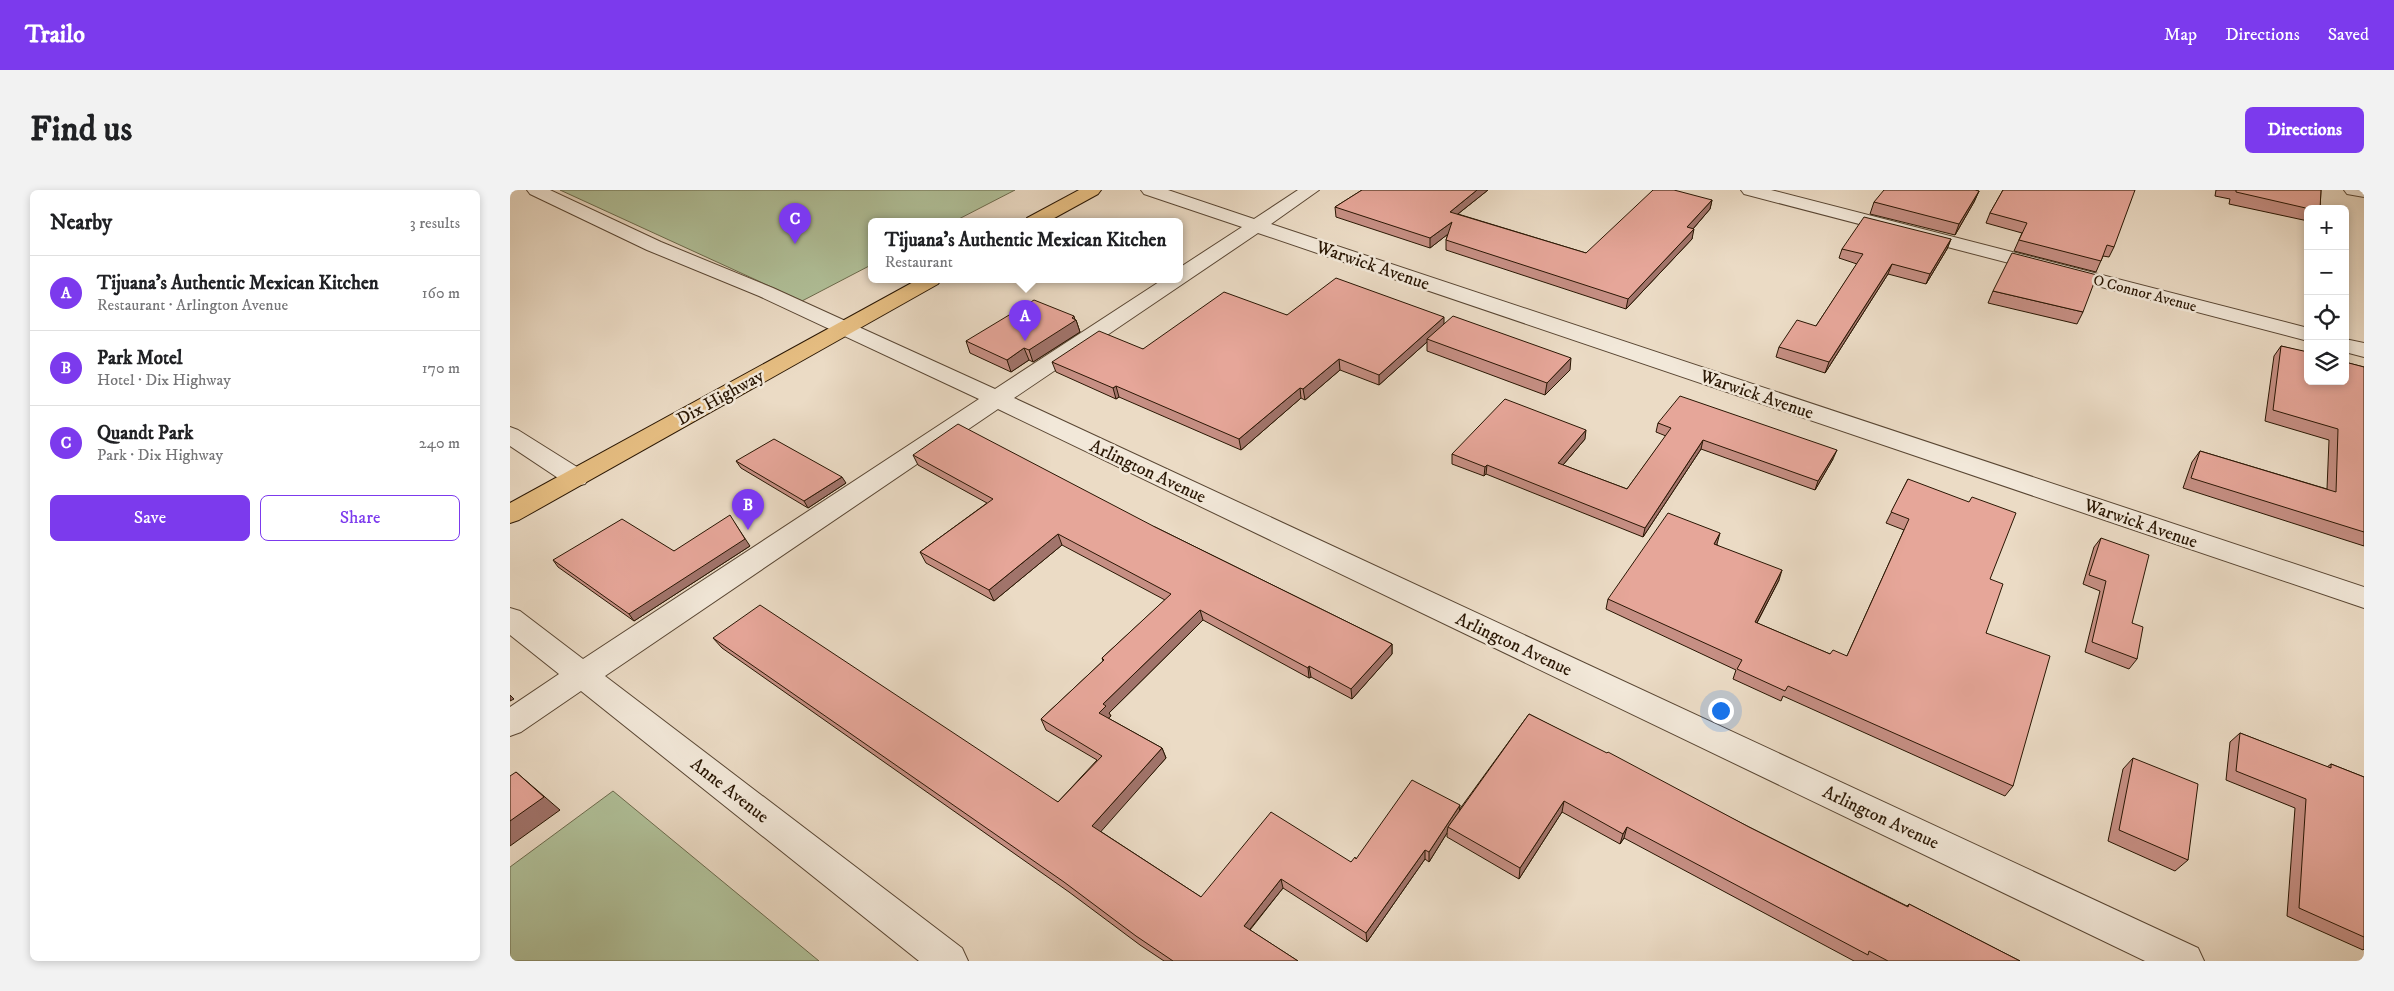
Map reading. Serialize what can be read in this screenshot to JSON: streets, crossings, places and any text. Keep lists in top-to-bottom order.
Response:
{
  "streets": {
    "main road": ["Dix Highway"],
    "street": [
      "Warwick Avenue",
      "O Connor Avenue",
      "Arlington Avenue",
      "Anne Avenue"
    ]
  },
  "crossings": [
    ["Dix Highway", "Arlington Avenue"]
  ],
  "page": {
    "header": "Trailo",
    "nav": ["Map", "Directions", "Saved"],
    "buttons": [
      "Directions",
      ["Save", "Share"]
    ],
    "title": "Find us",
    "heading": ["Nearby", "3 results"],
    "pins": ["C", "A", "B"],
    "map_buttons": ["+", "−"],
    "popup": ["Tijuana's Authentic Mexican Kitchen", "Restaurant"],
    "list": [
      {
        "mark": "A",
        "name": "Tijuana's Authentic Mexican Kitchen",
        "note": "Restaurant · Arlington Avenue",
        "value": "160 m"
      },
      {
        "mark": "B",
        "name": "Park Motel",
        "note": "Hotel · Dix Highway",
        "value": "170 m"
      },
      {
        "mark": "C",
        "name": "Quandt Park",
        "note": "Park · Dix Highway",
        "value": "240 m"
      }
    ]
  }
}
